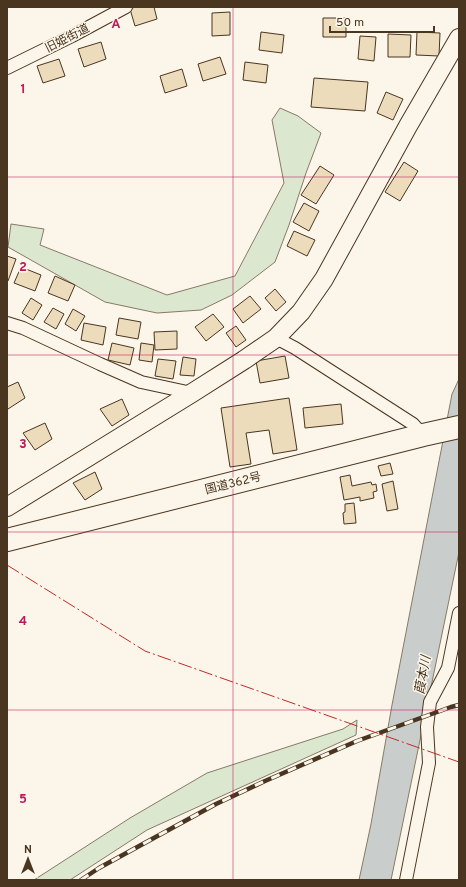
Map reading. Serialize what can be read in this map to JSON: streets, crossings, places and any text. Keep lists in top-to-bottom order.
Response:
{
  "streets": {
    "highway": ["国道362号"],
    "street": ["旧姫街道"]
  },
  "water": ["葭本川"],
  "scale_bar": "50 m",
  "north": "top",
  "grid": {
    "columns": ["A"],
    "rows": [
      "1",
      "2",
      "3",
      "4",
      "5"
    ]
  }
}
